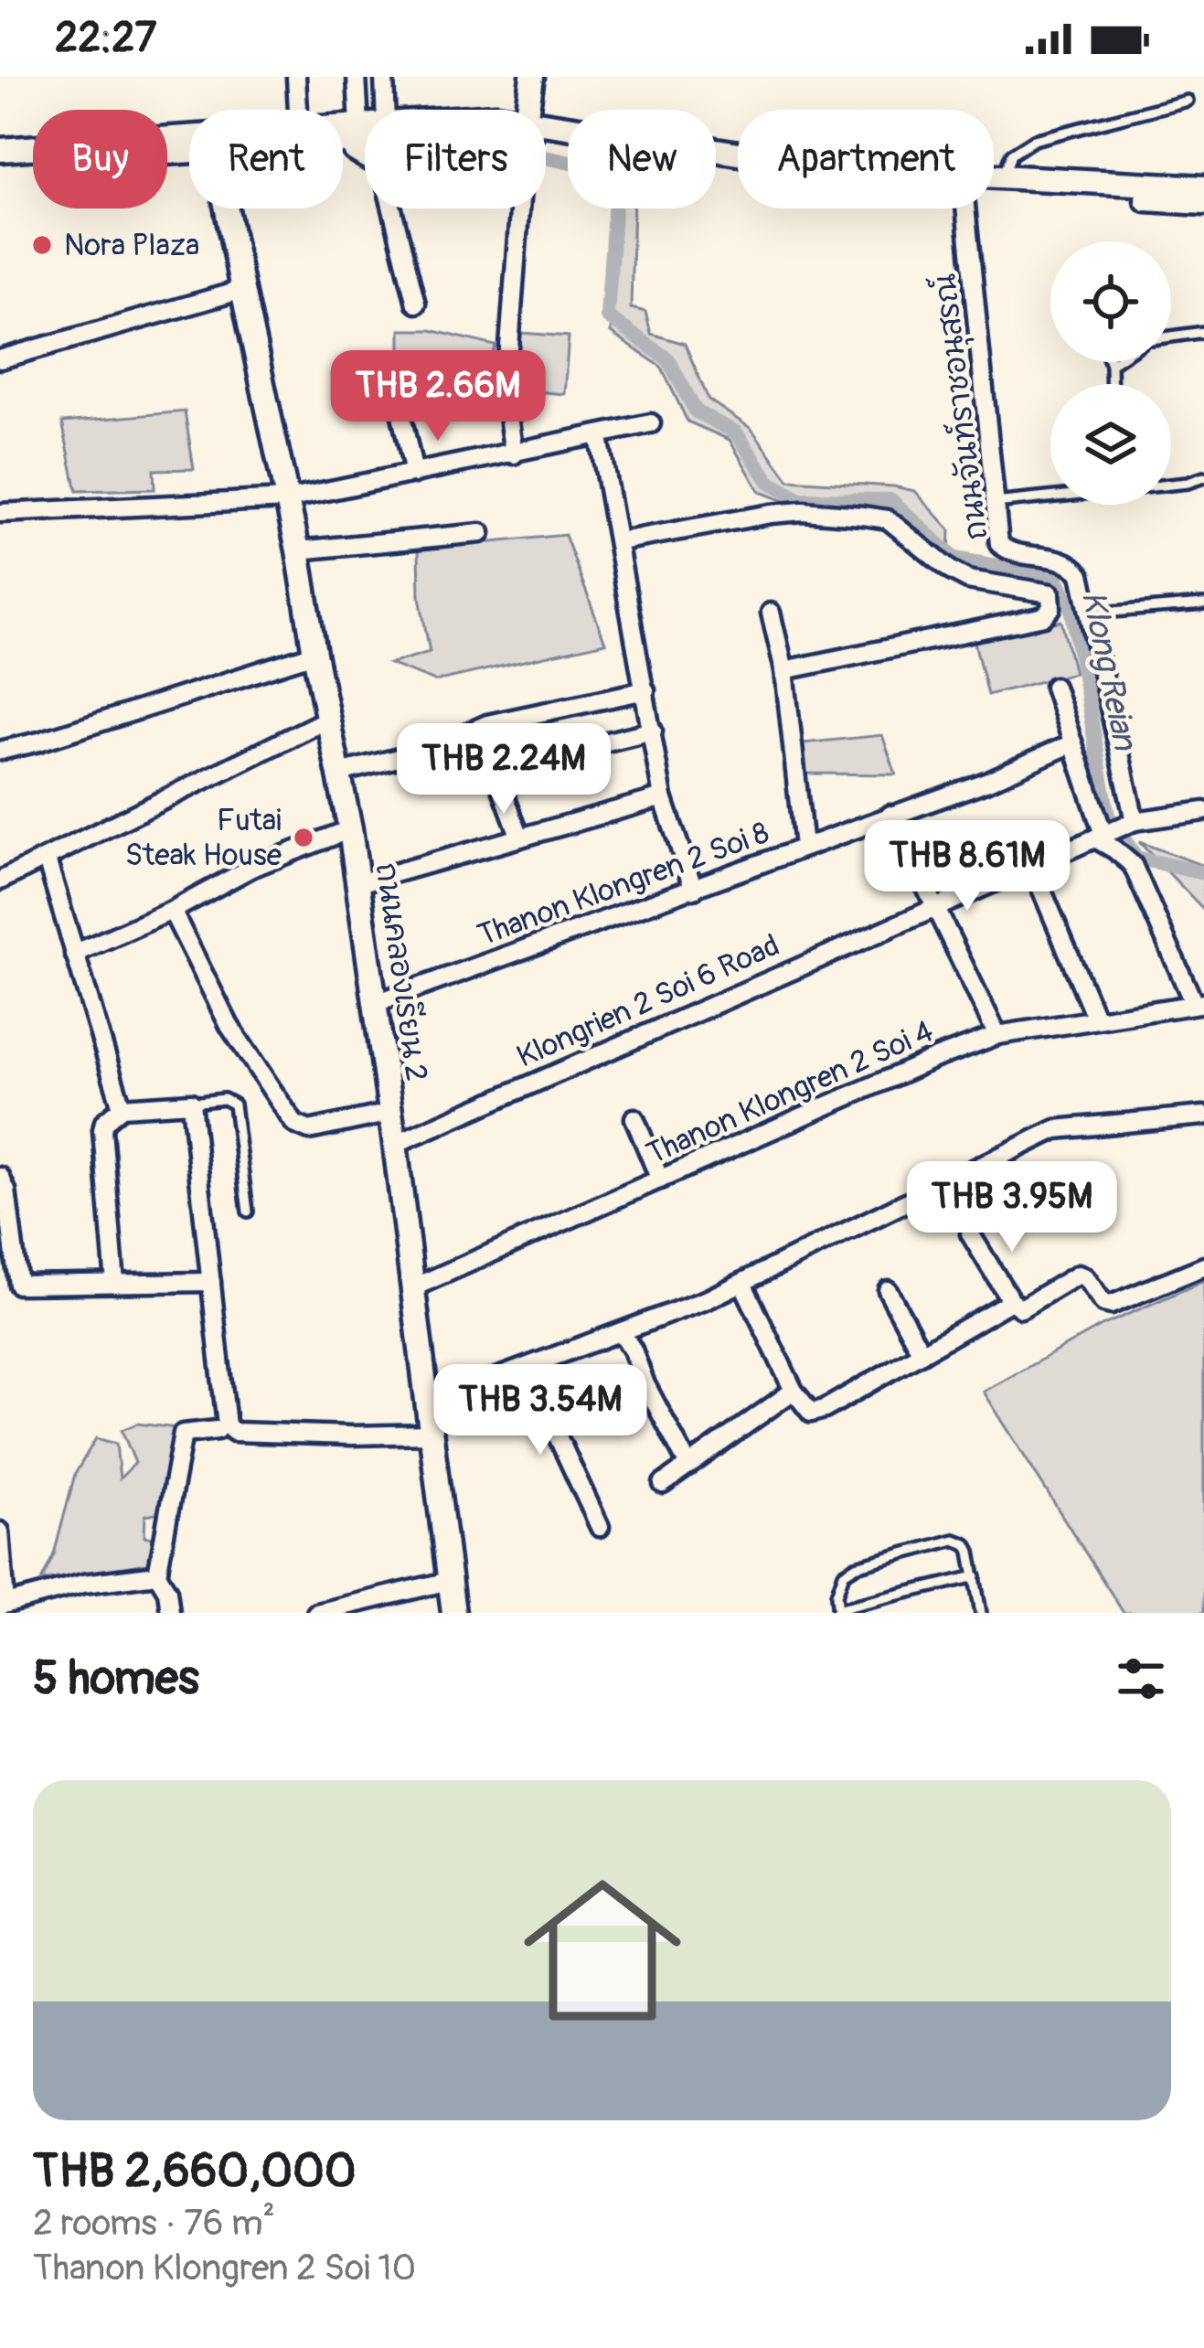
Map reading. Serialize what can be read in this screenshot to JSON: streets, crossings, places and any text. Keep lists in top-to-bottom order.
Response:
{
  "streets": {
    "street": [
      "ถนนจันท์ราชอนุสรณ์",
      "Thanon Klongren 2 Soi 8",
      "ถนนคลองเรียน 2",
      "Klongrien 2 Soi 6 Road",
      "Thanon Klongren 2 Soi 4"
    ]
  },
  "crossings": [
    ["ถนนจันท์ราชอนุสรณ์", "Klongrien 2 Soi 6 Road"],
    ["Thanon Klongren 2 Soi 8", "ถนนคลองเรียน 2"],
    ["ถนนคลองเรียน 2", "Klongrien 2 Soi 6 Road"],
    ["ถนนคลองเรียน 2", "Thanon Klongren 2 Soi 4"]
  ],
  "water": ["Klong Reian"],
  "places": ["Nora Plaza", "Futai Steak House"],
  "page": {
    "status": "22:27",
    "chip": [
      "Buy",
      "Rent",
      "Filters",
      "New",
      "Apartment"
    ],
    "price": [
      "THB 2.66M",
      "THB 2.24M",
      "THB 8.61M",
      "THB 3.95M",
      "THB 3.54M"
    ],
    "heading": "5 homes",
    "list": [
      {
        "name": "THB 2,660,000",
        "note": "2 rooms · 76 m² · Thanon Klongren 2 Soi 10"
      }
    ]
  }
}
